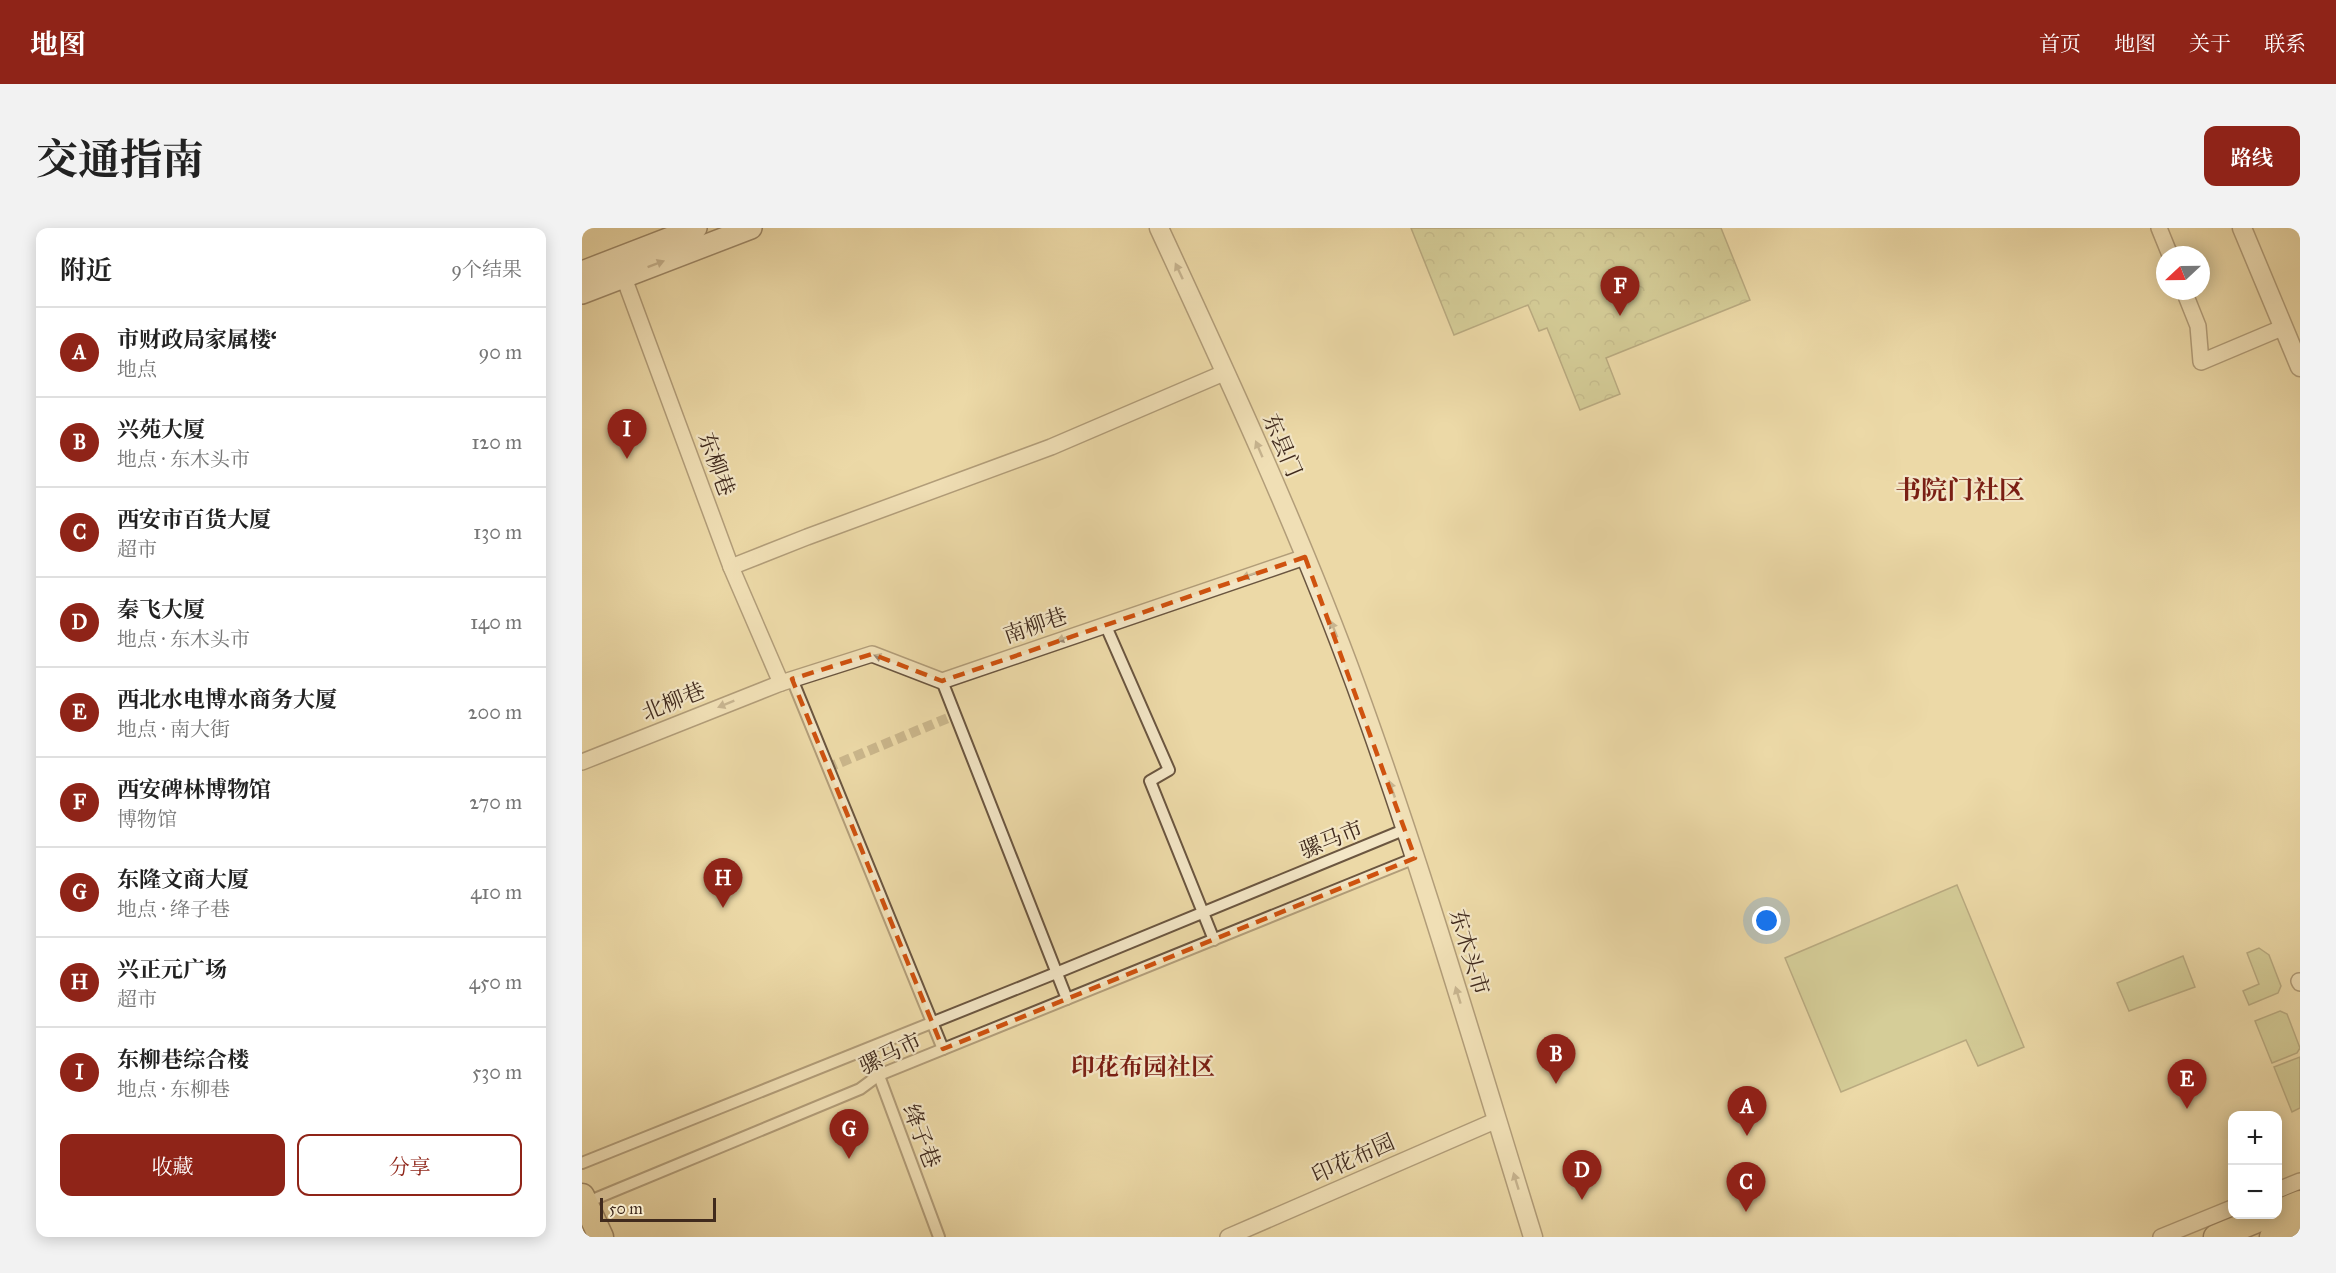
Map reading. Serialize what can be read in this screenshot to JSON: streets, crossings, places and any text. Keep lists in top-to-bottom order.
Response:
{
  "streets": {
    "street": [
      "东县门",
      "东柳巷",
      "南柳巷",
      "北柳巷",
      "骡马市",
      "东木头市",
      "绛子巷",
      "印花布园"
    ]
  },
  "crossings": [
    ["东县门", "南柳巷"],
    ["东县门", "东木头市"],
    ["东柳巷", "北柳巷"],
    ["骡马市", "东木头市"],
    ["骡马市", "绛子巷"],
    ["东木头市", "印花布园"]
  ],
  "one_way": [
    "东县门",
    "南柳巷",
    "北柳巷",
    "东木头市"
  ],
  "districts": ["书院门社区", "印花布园社区"],
  "scale_bar": "50 m",
  "north": "left",
  "page": {
    "header": "地图",
    "nav": [
      "首页",
      "地图",
      "关于",
      "联系"
    ],
    "title": "交通指南",
    "buttons": [
      "路线",
      ["收藏", "分享"]
    ],
    "heading": ["附近", "9个结果"],
    "pins": [
      "F",
      "I",
      "H",
      "B",
      "E",
      "A",
      "G",
      "D",
      "C"
    ],
    "list": [
      {
        "mark": "A",
        "name": "市财政局家属楼‘",
        "note": "地点",
        "value": "90 m"
      },
      {
        "mark": "B",
        "name": "兴苑大厦",
        "note": "地点 · 东木头市",
        "value": "120 m"
      },
      {
        "mark": "C",
        "name": "西安市百货大厦",
        "note": "超市",
        "value": "130 m"
      },
      {
        "mark": "D",
        "name": "秦飞大厦",
        "note": "地点 · 东木头市",
        "value": "140 m"
      },
      {
        "mark": "E",
        "name": "西北水电博水商务大厦",
        "note": "地点 · 南大街",
        "value": "200 m"
      },
      {
        "mark": "F",
        "name": "西安碑林博物馆",
        "note": "博物馆",
        "value": "270 m"
      },
      {
        "mark": "G",
        "name": "东隆文商大厦",
        "note": "地点 · 绛子巷",
        "value": "410 m"
      },
      {
        "mark": "H",
        "name": "兴正元广场",
        "note": "超市",
        "value": "450 m"
      },
      {
        "mark": "I",
        "name": "东柳巷综合楼",
        "note": "地点 · 东柳巷",
        "value": "530 m"
      }
    ],
    "map_buttons": ["+", "−"],
    "scale": "50 m"
  }
}
